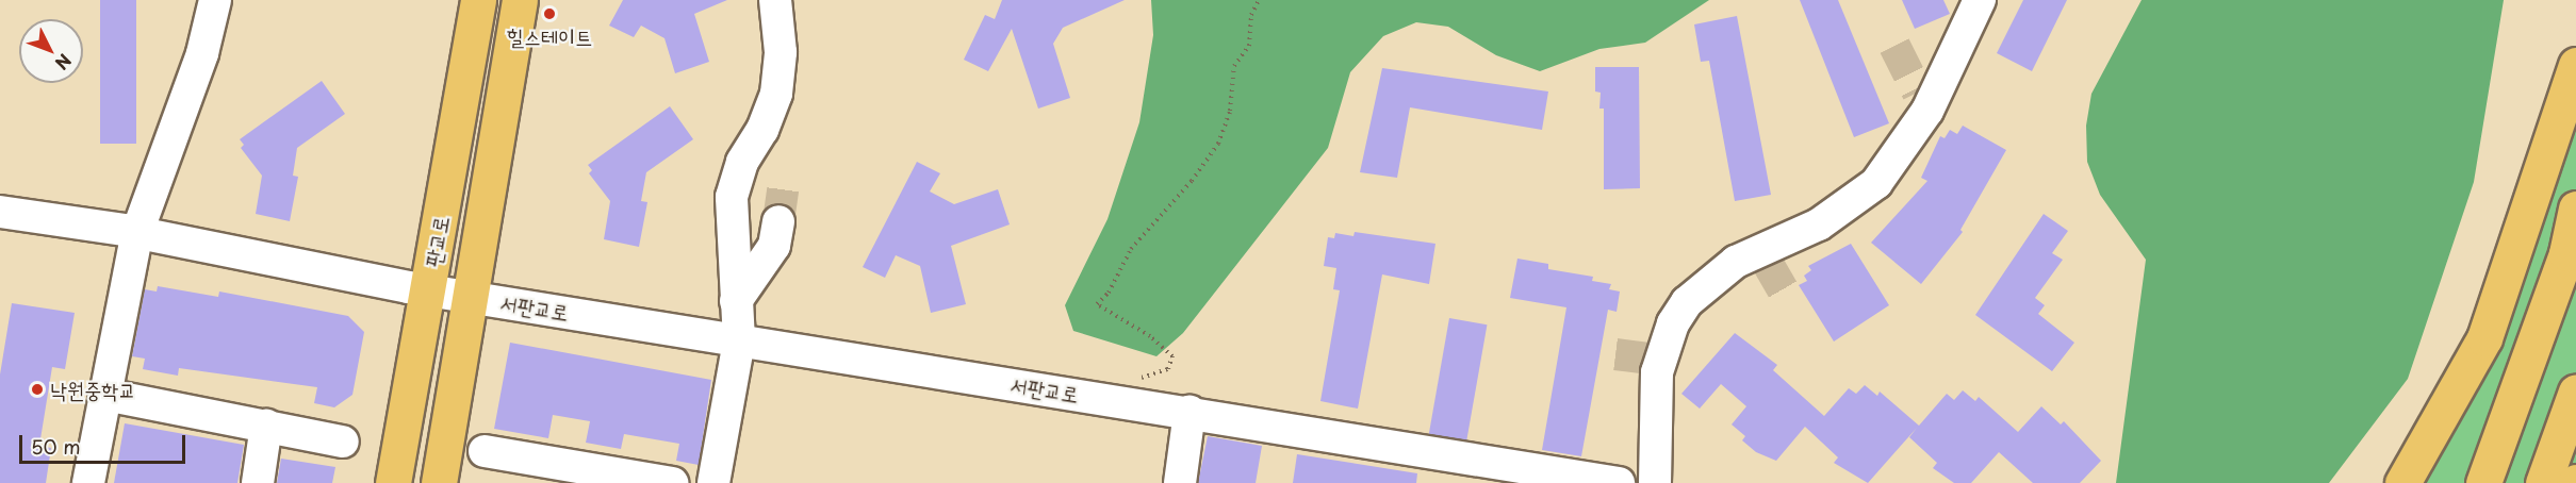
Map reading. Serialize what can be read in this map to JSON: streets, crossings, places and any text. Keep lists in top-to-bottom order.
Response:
{
  "streets": {
    "main road": ["판교로"],
    "street": ["서판교로"]
  },
  "crossings": [
    ["판교로", "서판교로"]
  ],
  "places": ["힐스테이트", "낙원중학교"],
  "scale_bar": "50 m",
  "north": "bottom right"
}
